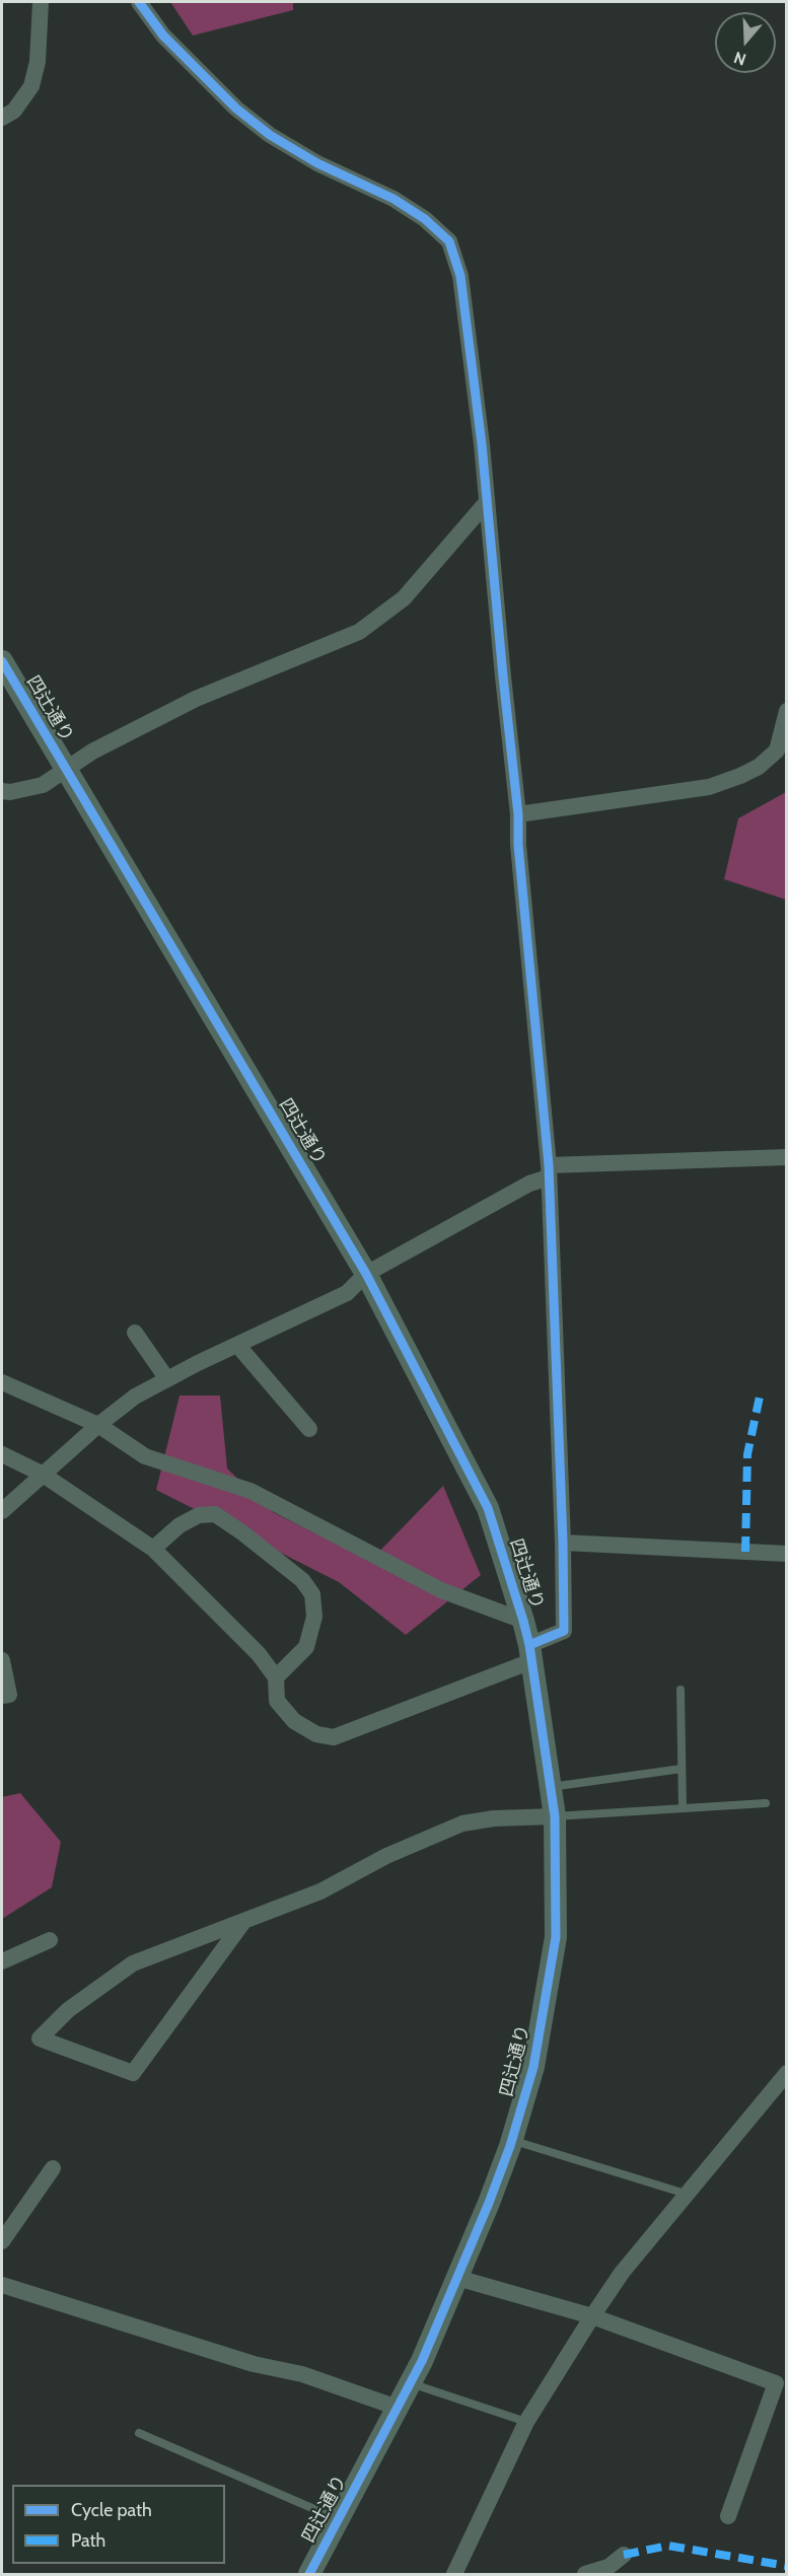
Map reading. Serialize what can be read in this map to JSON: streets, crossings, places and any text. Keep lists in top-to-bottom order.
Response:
{
  "streets": {
    "street": ["四辻通り"]
  },
  "legend": ["Cycle path", "Path"],
  "north": "bottom"
}
